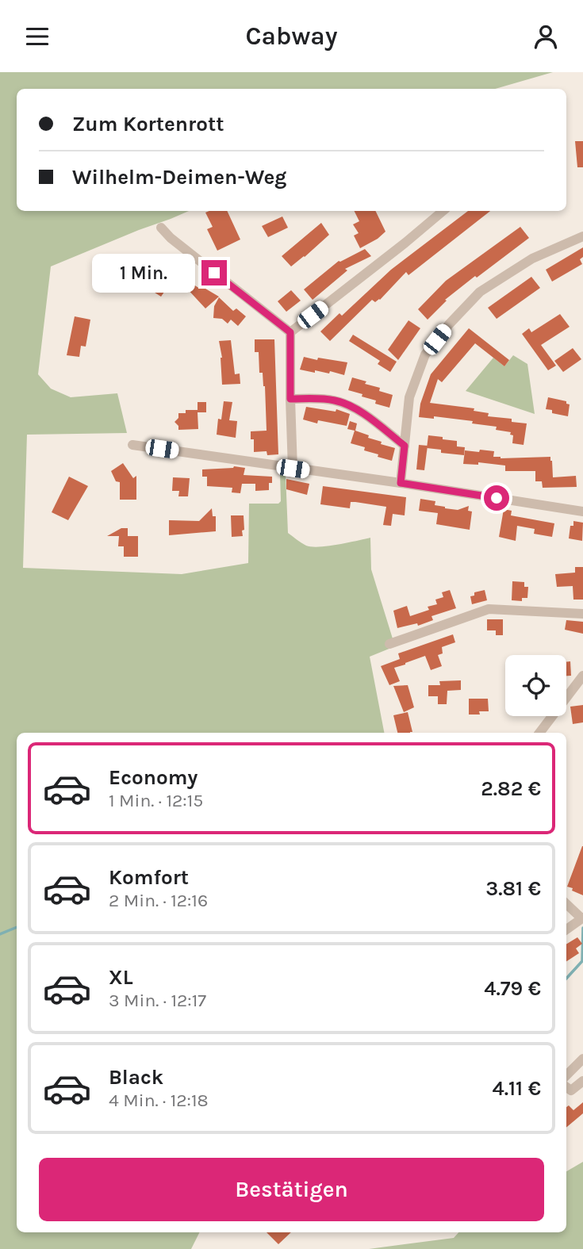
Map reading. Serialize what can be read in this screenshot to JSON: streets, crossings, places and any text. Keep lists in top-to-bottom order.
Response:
{
  "page": {
    "header": "Cabway",
    "banner": ["Zum Kortenrott", "Wilhelm-Deimen-Weg"],
    "bubble": "1 Min.",
    "list": [
      {
        "name": "Economy",
        "note": "1 Min. · 12:15",
        "value": "2.82 €"
      },
      {
        "name": "Komfort",
        "note": "2 Min. · 12:16",
        "value": "3.81 €"
      },
      {
        "name": "XL",
        "note": "3 Min. · 12:17",
        "value": "4.79 €"
      },
      {
        "name": "Black",
        "note": "4 Min. · 12:18",
        "value": "4.11 €"
      }
    ],
    "buttons": "Bestätigen"
  }
}
